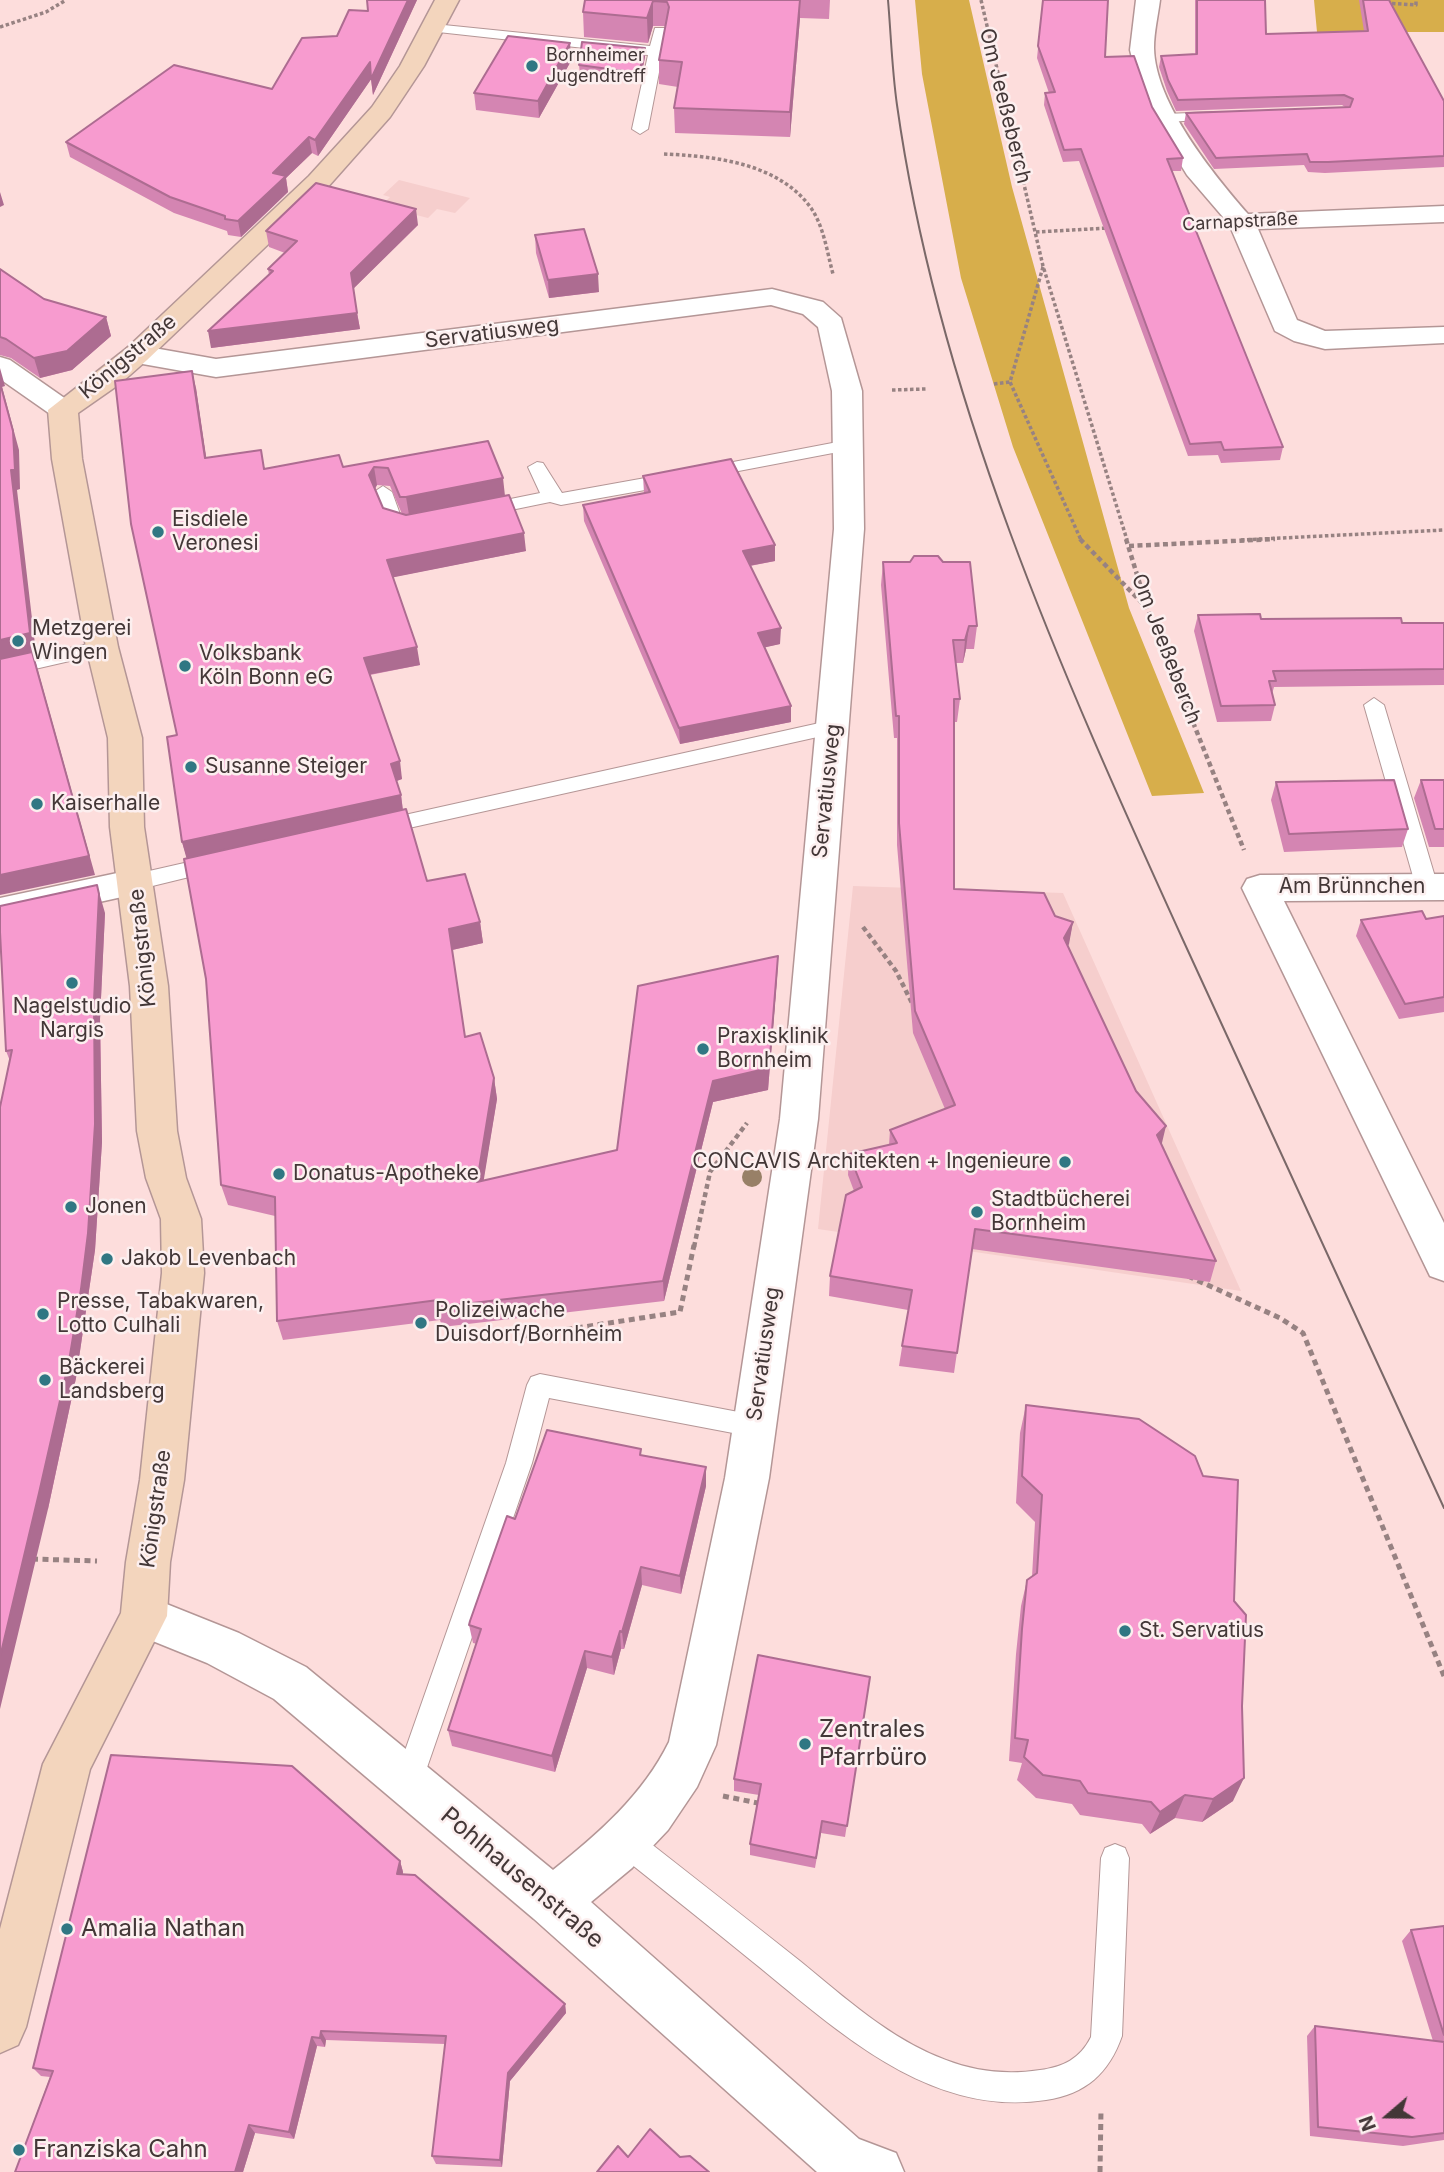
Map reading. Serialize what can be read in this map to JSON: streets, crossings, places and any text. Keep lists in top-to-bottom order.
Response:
{
  "streets": {
    "street": [
      "Carnapstraße",
      "Servatiusweg",
      "Königstraße",
      "Am Brünnchen",
      "Pohlhausenstraße"
    ],
    "path": ["Om Jeeßeberch"]
  },
  "crossings": [
    ["Om Jeeßeberch", "Am Brünnchen"],
    ["Servatiusweg", "Königstraße"],
    ["Servatiusweg", "Pohlhausenstraße"],
    ["Königstraße", "Pohlhausenstraße"]
  ],
  "places": [
    "Bornheimer Jugendtreff",
    "Eisdiele Veronesi",
    "Metzgerei Wingen",
    "Volksbank Köln Bonn eG",
    "Susanne Steiger",
    "Kaiserhalle",
    "Nagelstudio Nargis",
    "Praxisklinik Bornheim",
    "CONCAVIS Architekten + Ingenieure",
    "Donatus-Apotheke",
    "Jonen",
    "Stadtbücherei Bornheim",
    "Jakob Levenbach",
    "Presse, Tabakwaren, Lotto Culhali",
    "Polizeiwache Duisdorf/Bornheim",
    "Bäckerei Landsberg",
    "St. Servatius",
    "Zentrales Pfarrbüro",
    "Amalia Nathan",
    "Franziska Cahn"
  ],
  "north": "left"
}
